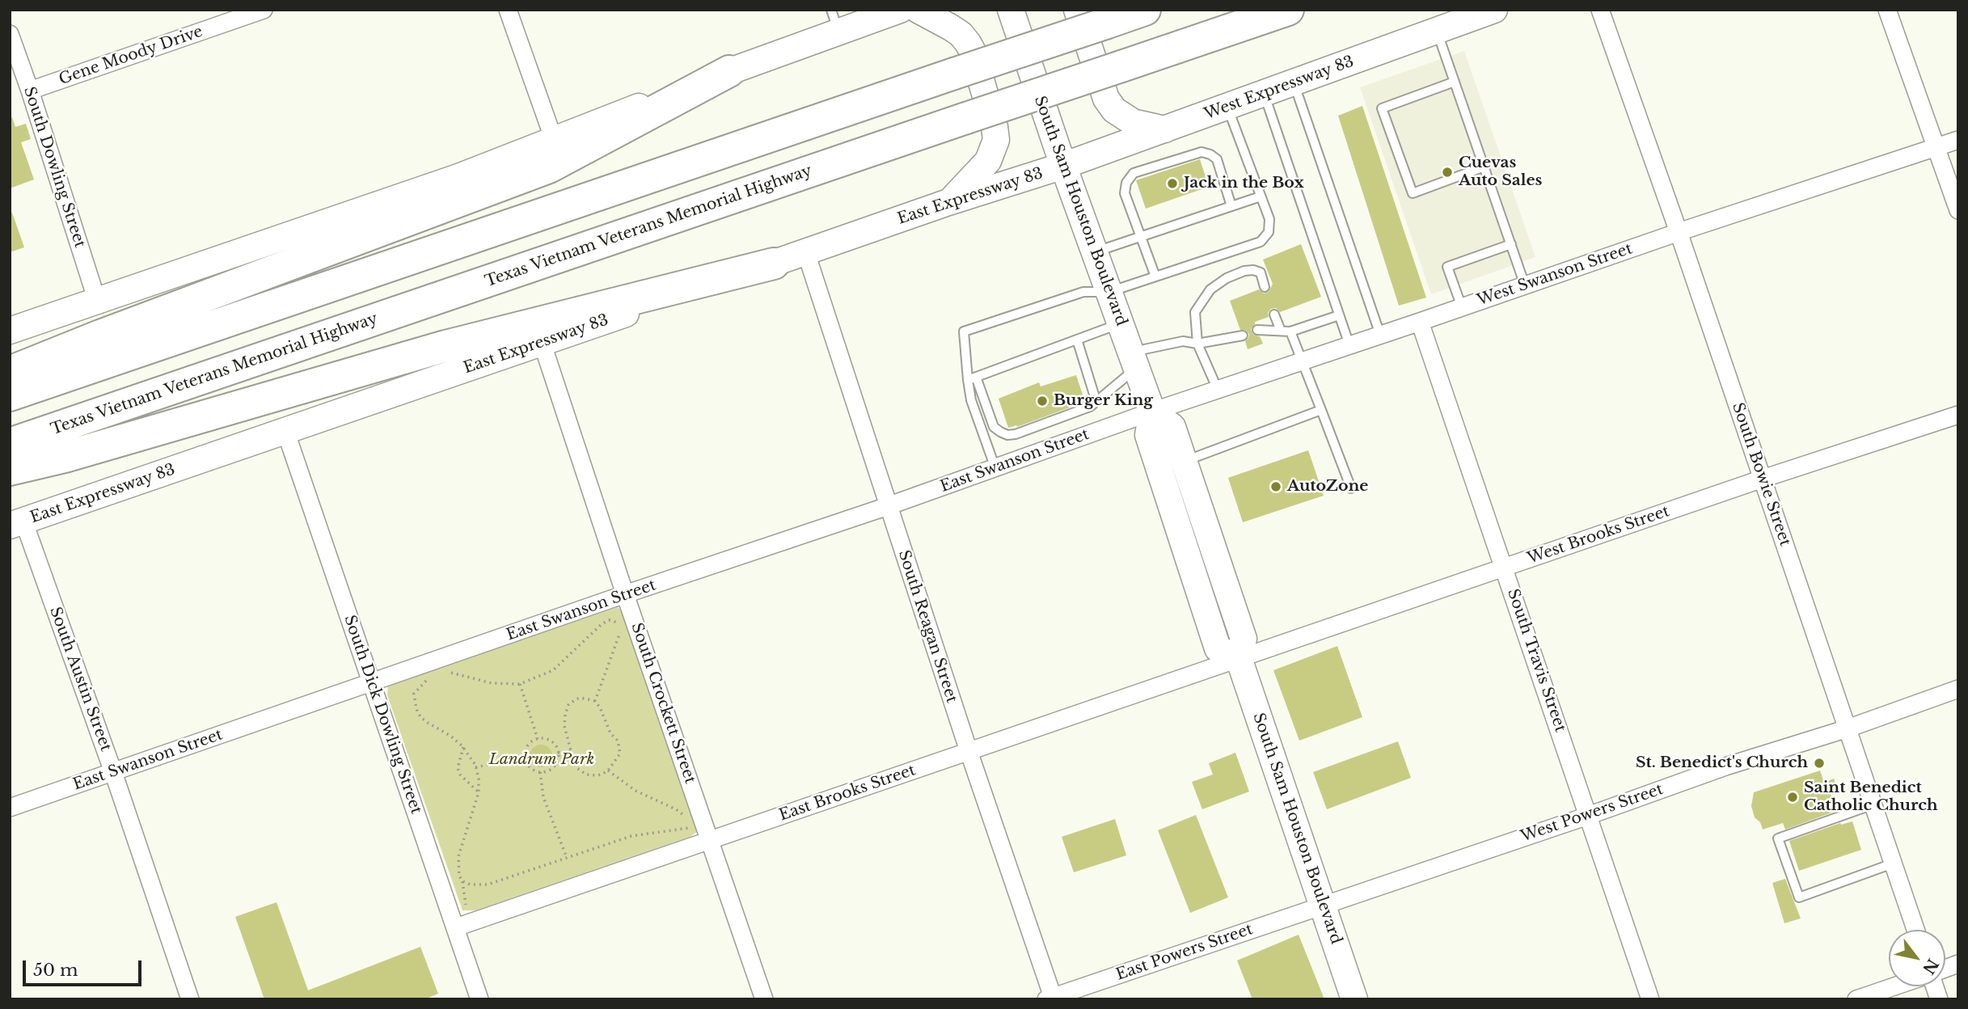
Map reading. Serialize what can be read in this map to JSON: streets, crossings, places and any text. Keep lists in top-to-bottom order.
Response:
{
  "streets": {
    "highway": ["Texas Vietnam Veterans Memorial Highway"],
    "main road": ["West Expressway 83", "East Expressway 83", "South Sam Houston Boulevard"],
    "street": [
      "Gene Moody Drive",
      "South Dowling Street",
      "West Swanson Street",
      "East Swanson Street",
      "South Bowie Street",
      "West Brooks Street",
      "South Reagan Street",
      "South Travis Street",
      "South Austin Street",
      "South Crockett Street",
      "South Dick Dowling Street",
      "East Brooks Street",
      "West Powers Street",
      "East Powers Street"
    ]
  },
  "crossings": [
    ["Gene Moody Drive", "South Dowling Street"],
    ["West Expressway 83", "East Expressway 83"],
    ["West Expressway 83", "South Sam Houston Boulevard"],
    ["East Expressway 83", "South Sam Houston Boulevard"],
    ["East Expressway 83", "South Reagan Street"],
    ["East Expressway 83", "South Austin Street"],
    ["East Expressway 83", "South Crockett Street"],
    ["East Expressway 83", "South Dick Dowling Street"],
    ["South Sam Houston Boulevard", "West Swanson Street"],
    ["South Sam Houston Boulevard", "East Swanson Street"],
    ["South Sam Houston Boulevard", "West Brooks Street"],
    ["South Sam Houston Boulevard", "East Brooks Street"],
    ["South Sam Houston Boulevard", "West Powers Street"],
    ["South Sam Houston Boulevard", "East Powers Street"],
    ["West Swanson Street", "East Swanson Street"],
    ["West Swanson Street", "South Bowie Street"],
    ["West Swanson Street", "South Travis Street"],
    ["East Swanson Street", "South Reagan Street"],
    ["East Swanson Street", "South Austin Street"],
    ["East Swanson Street", "South Crockett Street"],
    ["East Swanson Street", "South Dick Dowling Street"],
    ["South Bowie Street", "West Brooks Street"],
    ["South Bowie Street", "West Powers Street"],
    ["West Brooks Street", "South Travis Street"],
    ["West Brooks Street", "East Brooks Street"],
    ["South Reagan Street", "East Brooks Street"],
    ["South Reagan Street", "East Powers Street"],
    ["South Travis Street", "West Powers Street"],
    ["South Crockett Street", "East Brooks Street"],
    ["South Dick Dowling Street", "East Brooks Street"],
    ["West Powers Street", "East Powers Street"]
  ],
  "parks": ["Landrum Park"],
  "places": [
    "Cuevas Auto Sales",
    "Jack in the Box",
    "Burger King",
    "AutoZone",
    "St. Benedict's Church",
    "Saint Benedict Catholic Church"
  ],
  "scale_bar": "50 m",
  "north": "bottom right"
}
